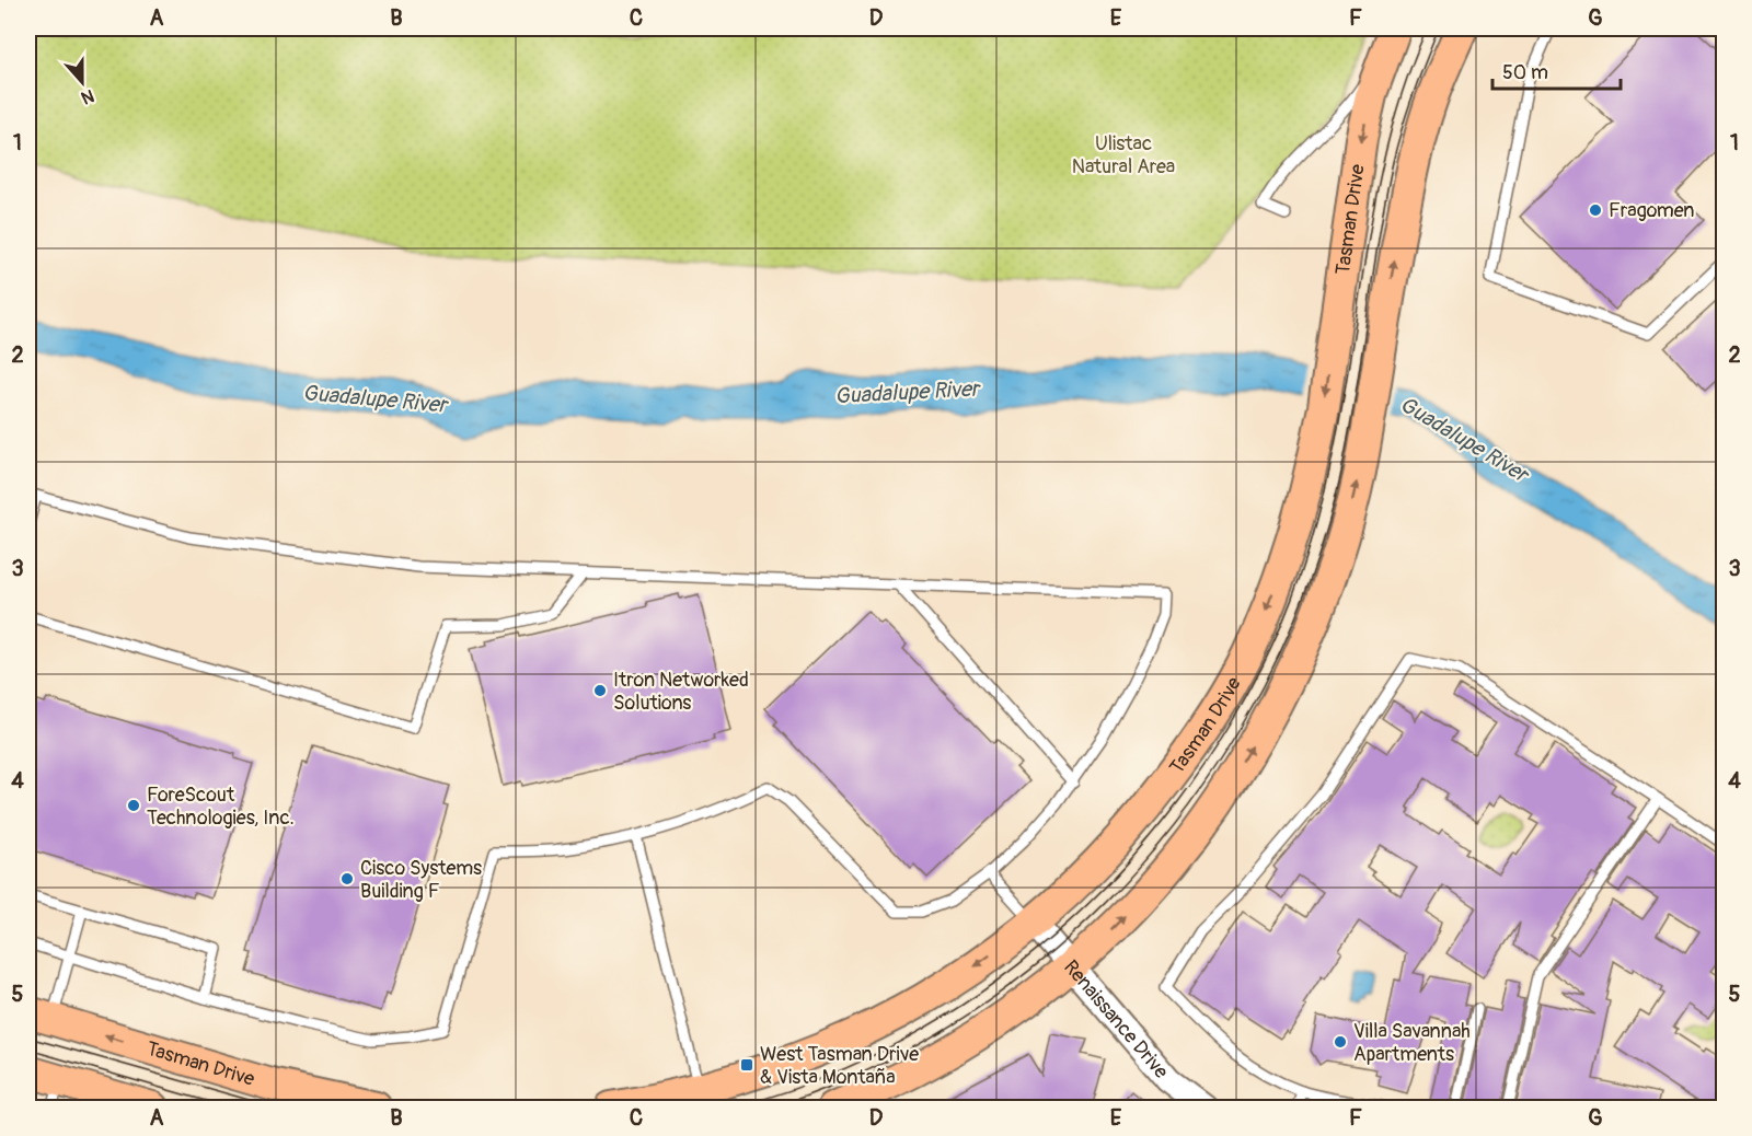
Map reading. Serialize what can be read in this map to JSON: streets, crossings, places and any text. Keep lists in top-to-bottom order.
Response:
{
  "streets": {
    "main road": ["Tasman Drive"],
    "street": ["Renaissance Drive"]
  },
  "crossings": [
    ["Tasman Drive", "Renaissance Drive"]
  ],
  "one_way": ["Tasman Drive"],
  "water": ["Guadalupe River"],
  "parks": ["Ulistac Natural Area"],
  "places": {
    "other": [
      "Fragomen",
      "Itron Networked Solutions",
      "ForeScout Technologies, Inc.",
      "Cisco Systems Building F",
      "Villa Savannah Apartments"
    ],
    "transit": ["West Tasman Drive & Vista Montaña"]
  },
  "scale_bar": "50 m",
  "north": "bottom",
  "grid": {
    "columns": [
      "A",
      "B",
      "C",
      "D",
      "E",
      "F",
      "G"
    ],
    "rows": [
      "1",
      "2",
      "3",
      "4",
      "5"
    ]
  }
}
